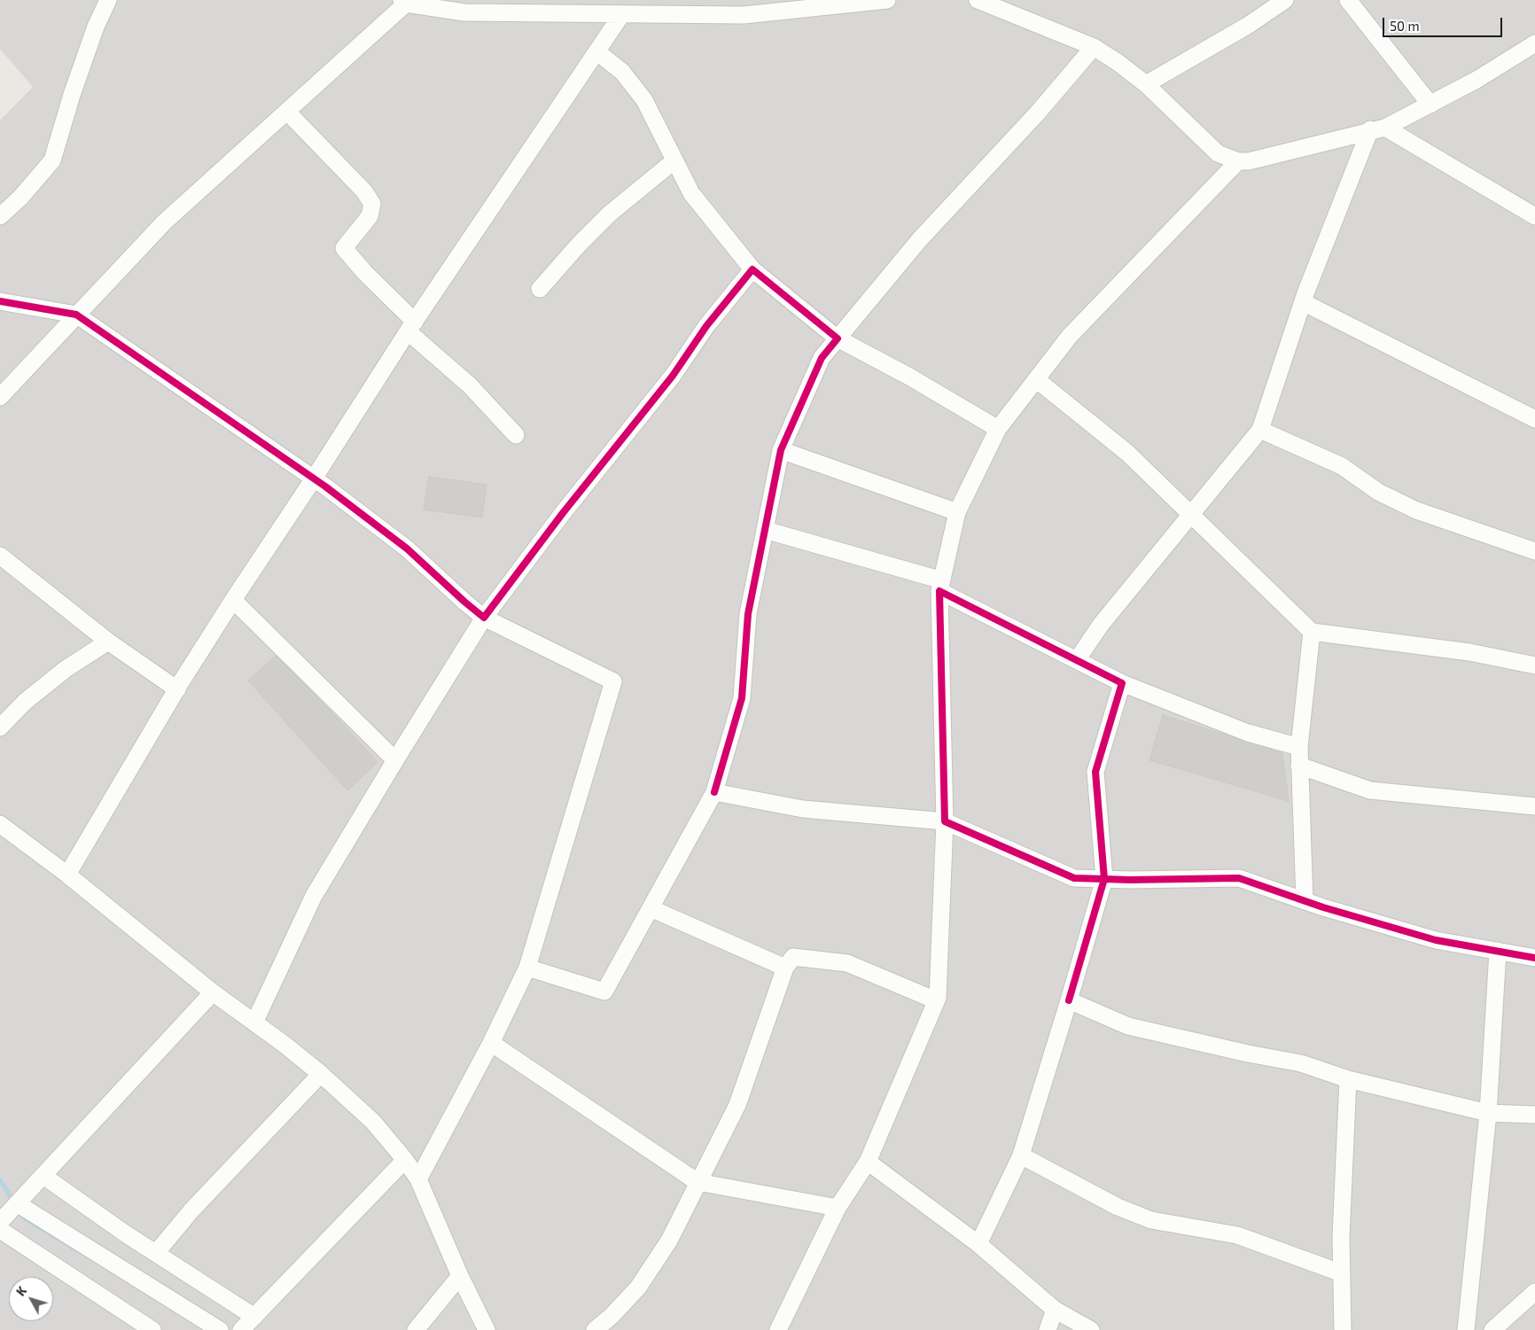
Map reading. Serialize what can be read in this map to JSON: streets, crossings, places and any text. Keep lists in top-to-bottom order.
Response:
{
  "scale_bar": "50 m",
  "north": "top left"
}
